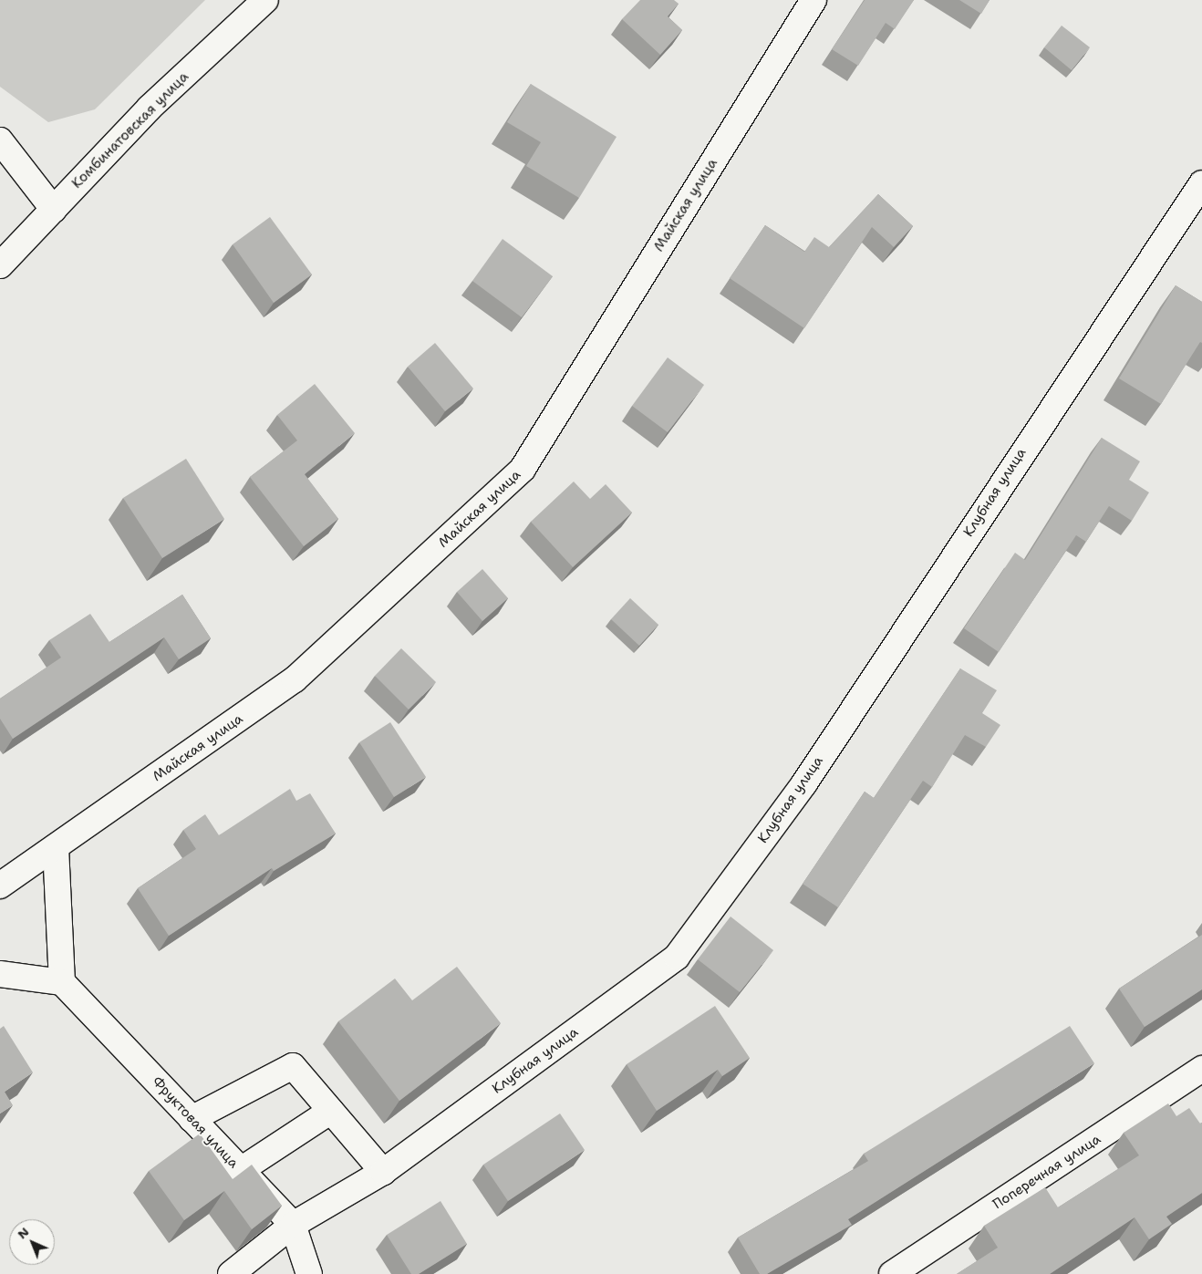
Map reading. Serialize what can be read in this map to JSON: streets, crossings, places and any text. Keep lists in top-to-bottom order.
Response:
{
  "streets": {
    "street": [
      "Комбинатовская улица",
      "Майская улица",
      "Клубная улица",
      "Фруктовая улица",
      "Поперечная улица"
    ]
  },
  "crossings": [
    ["Клубная улица", "Фруктовая улица"]
  ],
  "north": "top left"
}
